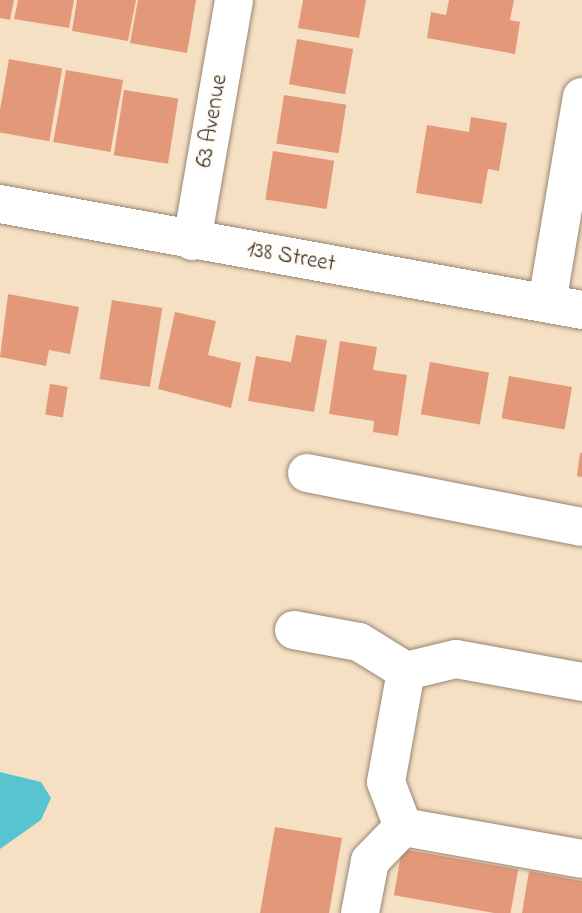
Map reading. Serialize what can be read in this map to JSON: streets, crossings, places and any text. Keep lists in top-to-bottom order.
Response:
{
  "streets": {
    "street": ["63 Avenue", "138 Street"]
  },
  "crossings": [
    ["63 Avenue", "138 Street"]
  ]
}
